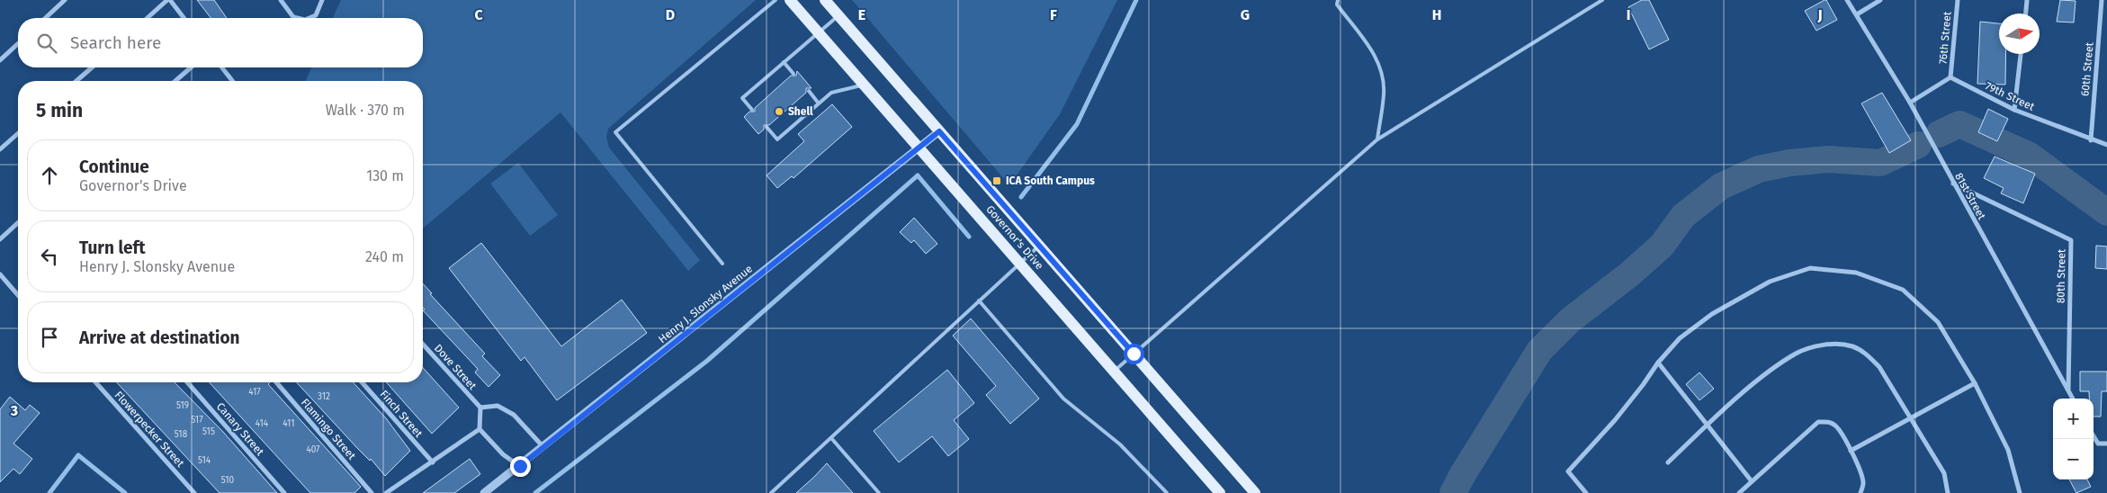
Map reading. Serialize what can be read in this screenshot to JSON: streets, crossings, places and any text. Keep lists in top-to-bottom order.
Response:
{
  "streets": {
    "main road": ["Governor's Drive"],
    "street": [
      "76th Street",
      "60th Street",
      "79th Street",
      "81st Street",
      "80th Street",
      "Henry J. Slonsky Avenue",
      "Dove Street",
      "Finch Street",
      "Flowerpecker Street",
      "Canary Street",
      "Flamingo Street"
    ]
  },
  "crossings": [
    ["76th Street", "79th Street"],
    ["60th Street", "79th Street"],
    ["81st Street", "80th Street"],
    ["Governor's Drive", "Henry J. Slonsky Avenue"]
  ],
  "places": {
    "other": ["Shell"],
    "transit": ["ICA South Campus"]
  },
  "house_numbers": [
    "417",
    "312",
    "519",
    "517",
    "414",
    "411",
    "515",
    "518",
    "407",
    "514",
    "510"
  ],
  "north": "right",
  "page": {
    "search": "Search here",
    "heading": ["5 min", "Walk · 370 m"],
    "list": [
      ["Continue", "Governor's Drive", "130 m"],
      ["Turn left", "Henry J. Slonsky Avenue", "240 m"],
      "Arrive at destination"
    ],
    "map_buttons": ["+", "−"]
  },
  "grid": {
    "columns": [
      "C",
      "D",
      "E",
      "F",
      "G",
      "H",
      "I",
      "J"
    ],
    "rows": ["3"]
  }
}
